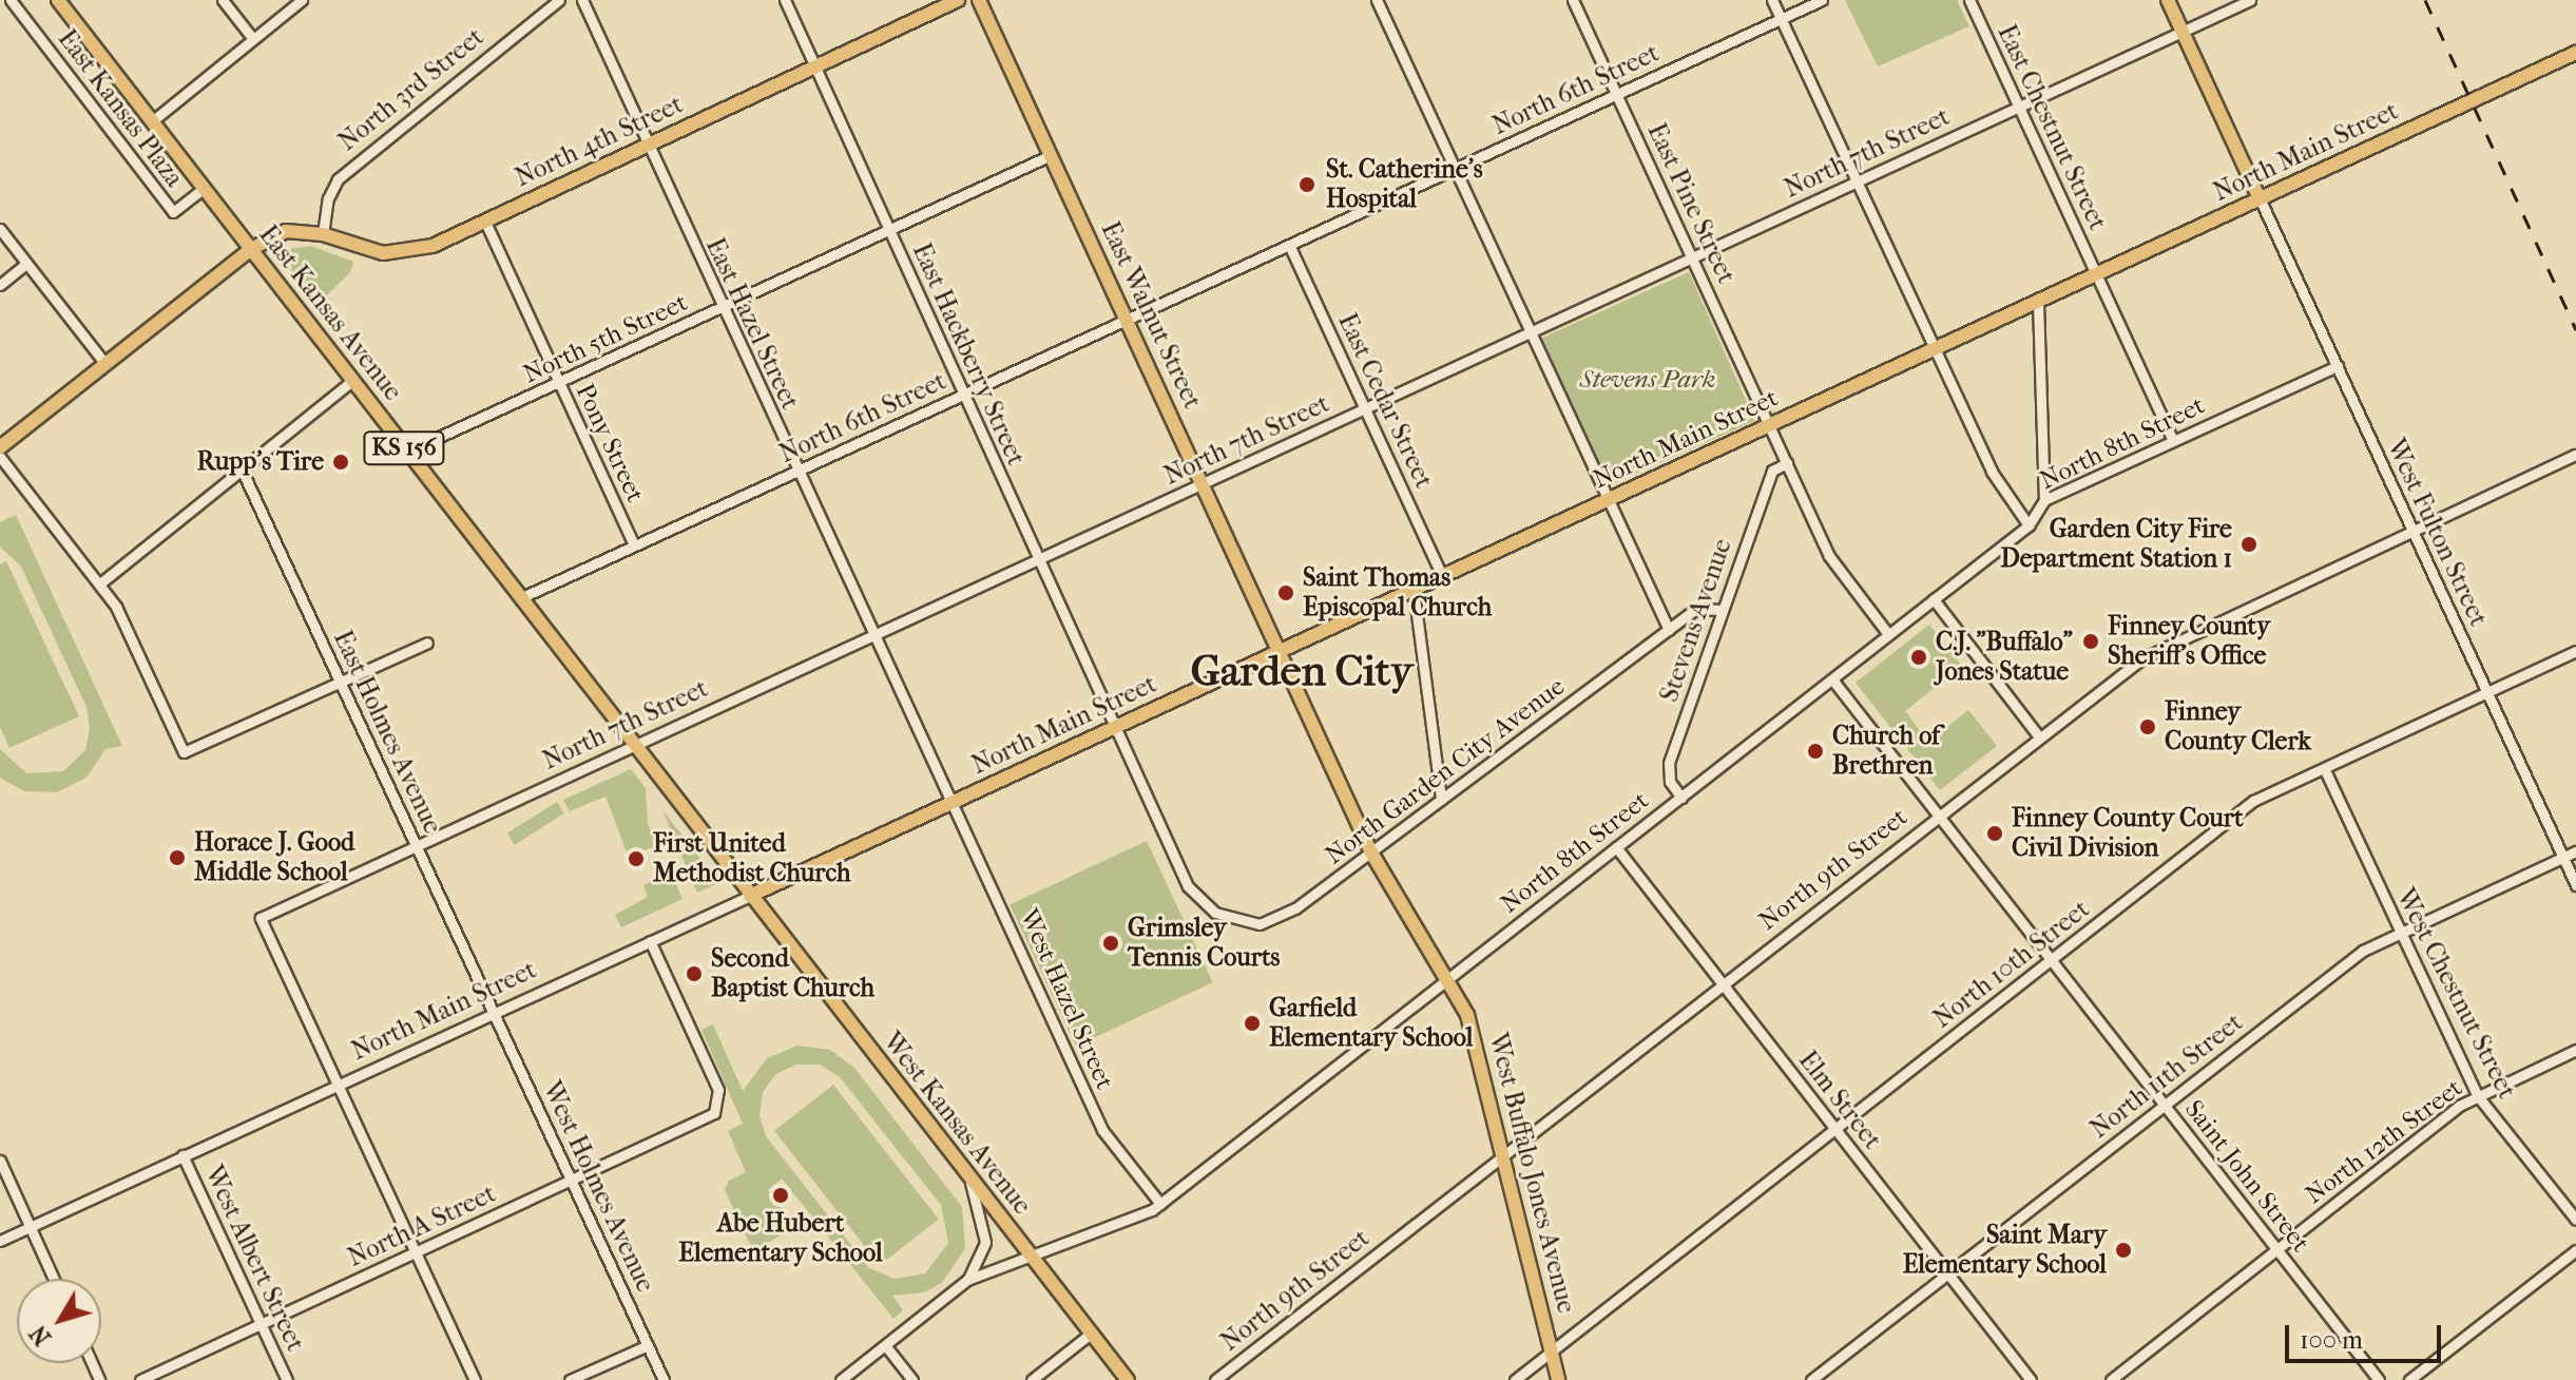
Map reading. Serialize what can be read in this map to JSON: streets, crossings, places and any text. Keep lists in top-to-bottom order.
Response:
{
  "streets": {
    "main road": [
      "North 4th Street",
      "North Main Street",
      "East Kansas Avenue",
      "East Walnut Street",
      "KS 156",
      "West Kansas Avenue",
      "West Buffalo Jones Avenue"
    ],
    "street": [
      "North 3rd Street",
      "North 6th Street",
      "East Kansas Plaza",
      "East Chestnut Street",
      "North 7th Street",
      "East Pine Street",
      "East Hazel Street",
      "North 5th Street",
      "East Hackberry Street",
      "East Cedar Street",
      "Pony Street",
      "North 8th Street",
      "West Fulton Street",
      "Stevens Avenue",
      "East Holmes Avenue",
      "North Garden City Avenue",
      "North 9th Street",
      "North 10th Street",
      "West Chestnut Street",
      "West Hazel Street",
      "North 11th Street",
      "Elm Street",
      "North 12th Street",
      "Saint John Street",
      "West Holmes Avenue",
      "North A Street",
      "West Albert Street"
    ]
  },
  "crossings": [
    ["North 3rd Street", "North 4th Street"],
    ["North 6th Street", "East Pine Street"],
    ["North 6th Street", "East Kansas Avenue"],
    ["North 6th Street", "East Walnut Street"],
    ["North 6th Street", "East Hazel Street"],
    ["North 6th Street", "East Hackberry Street"],
    ["North 6th Street", "East Cedar Street"],
    ["North 6th Street", "Pony Street"],
    ["East Kansas Plaza", "East Kansas Avenue"],
    ["East Chestnut Street", "North Main Street"],
    ["East Chestnut Street", "North 7th Street"],
    ["North 4th Street", "East Kansas Avenue"],
    ["North 4th Street", "East Hazel Street"],
    ["North 4th Street", "East Hackberry Street"],
    ["North 4th Street", "Pony Street"],
    ["North Main Street", "North 7th Street"],
    ["North Main Street", "East Pine Street"],
    ["North Main Street", "East Kansas Avenue"],
    ["North Main Street", "East Walnut Street"],
    ["North Main Street", "East Hazel Street"],
    ["North Main Street", "East Hackberry Street"],
    ["North Main Street", "East Cedar Street"],
    ["North Main Street", "West Fulton Street"],
    ["North Main Street", "East Holmes Avenue"],
    ["North Main Street", "West Hazel Street"],
    ["North Main Street", "West Kansas Avenue"],
    ["North Main Street", "West Holmes Avenue"],
    ["North Main Street", "North A Street"],
    ["North Main Street", "West Albert Street"],
    ["North 7th Street", "East Pine Street"],
    ["North 7th Street", "East Kansas Avenue"],
    ["North 7th Street", "East Walnut Street"],
    ["North 7th Street", "East Hazel Street"],
    ["North 7th Street", "East Hackberry Street"],
    ["North 7th Street", "East Cedar Street"],
    ["North 7th Street", "East Holmes Avenue"],
    ["East Pine Street", "North 8th Street"],
    ["East Pine Street", "Stevens Avenue"],
    ["East Kansas Avenue", "North 5th Street"],
    ["East Kansas Avenue", "West Kansas Avenue"],
    ["East Walnut Street", "North 5th Street"],
    ["East Walnut Street", "North Garden City Avenue"],
    ["East Walnut Street", "West Buffalo Jones Avenue"],
    ["East Hazel Street", "North 5th Street"],
    ["East Hazel Street", "West Hazel Street"],
    ["North 5th Street", "East Hackberry Street"],
    ["North 5th Street", "Pony Street"],
    ["East Hackberry Street", "North Garden City Avenue"],
    ["North 8th Street", "West Fulton Street"],
    ["North 8th Street", "Stevens Avenue"],
    ["North 8th Street", "West Hazel Street"],
    ["North 8th Street", "Elm Street"],
    ["North 8th Street", "West Kansas Avenue"],
    ["North 8th Street", "West Buffalo Jones Avenue"],
    ["North 8th Street", "Saint John Street"],
    ["West Fulton Street", "North 9th Street"],
    ["West Fulton Street", "North 10th Street"],
    ["West Fulton Street", "North 11th Street"],
    ["Stevens Avenue", "North Garden City Avenue"],
    ["East Holmes Avenue", "West Holmes Avenue"],
    ["North Garden City Avenue", "West Buffalo Jones Avenue"],
    ["North 9th Street", "Elm Street"],
    ["North 9th Street", "West Buffalo Jones Avenue"],
    ["North 9th Street", "Saint John Street"],
    ["North 10th Street", "West Chestnut Street"],
    ["North 10th Street", "Elm Street"],
    ["North 10th Street", "West Buffalo Jones Avenue"],
    ["North 10th Street", "Saint John Street"],
    ["West Chestnut Street", "North 11th Street"],
    ["West Chestnut Street", "North 12th Street"],
    ["North 11th Street", "Elm Street"],
    ["North 11th Street", "Saint John Street"],
    ["North 12th Street", "Saint John Street"],
    ["West Holmes Avenue", "North A Street"],
    ["North A Street", "West Albert Street"]
  ],
  "districts": ["Garden City"],
  "parks": ["Stevens Park"],
  "places": [
    "St. Catherine's Hospital",
    "Rupp's Tire",
    "Garden City Fire Department Station 1",
    "Saint Thomas Episcopal Church",
    "Finney County Sheriff's Office",
    "C.J. \"Buffalo\" Jones Statue",
    "Finney County Clerk",
    "Church of Brethren",
    "Finney County Court Civil Division",
    "Horace J. Good Middle School",
    "First United Methodist Church",
    "Grimsley Tennis Courts",
    "Second Baptist Church",
    "Garfield Elementary School",
    "Abe Hubert Elementary School",
    "Saint Mary Elementary School"
  ],
  "scale_bar": "100 m",
  "north": "bottom left"
}
